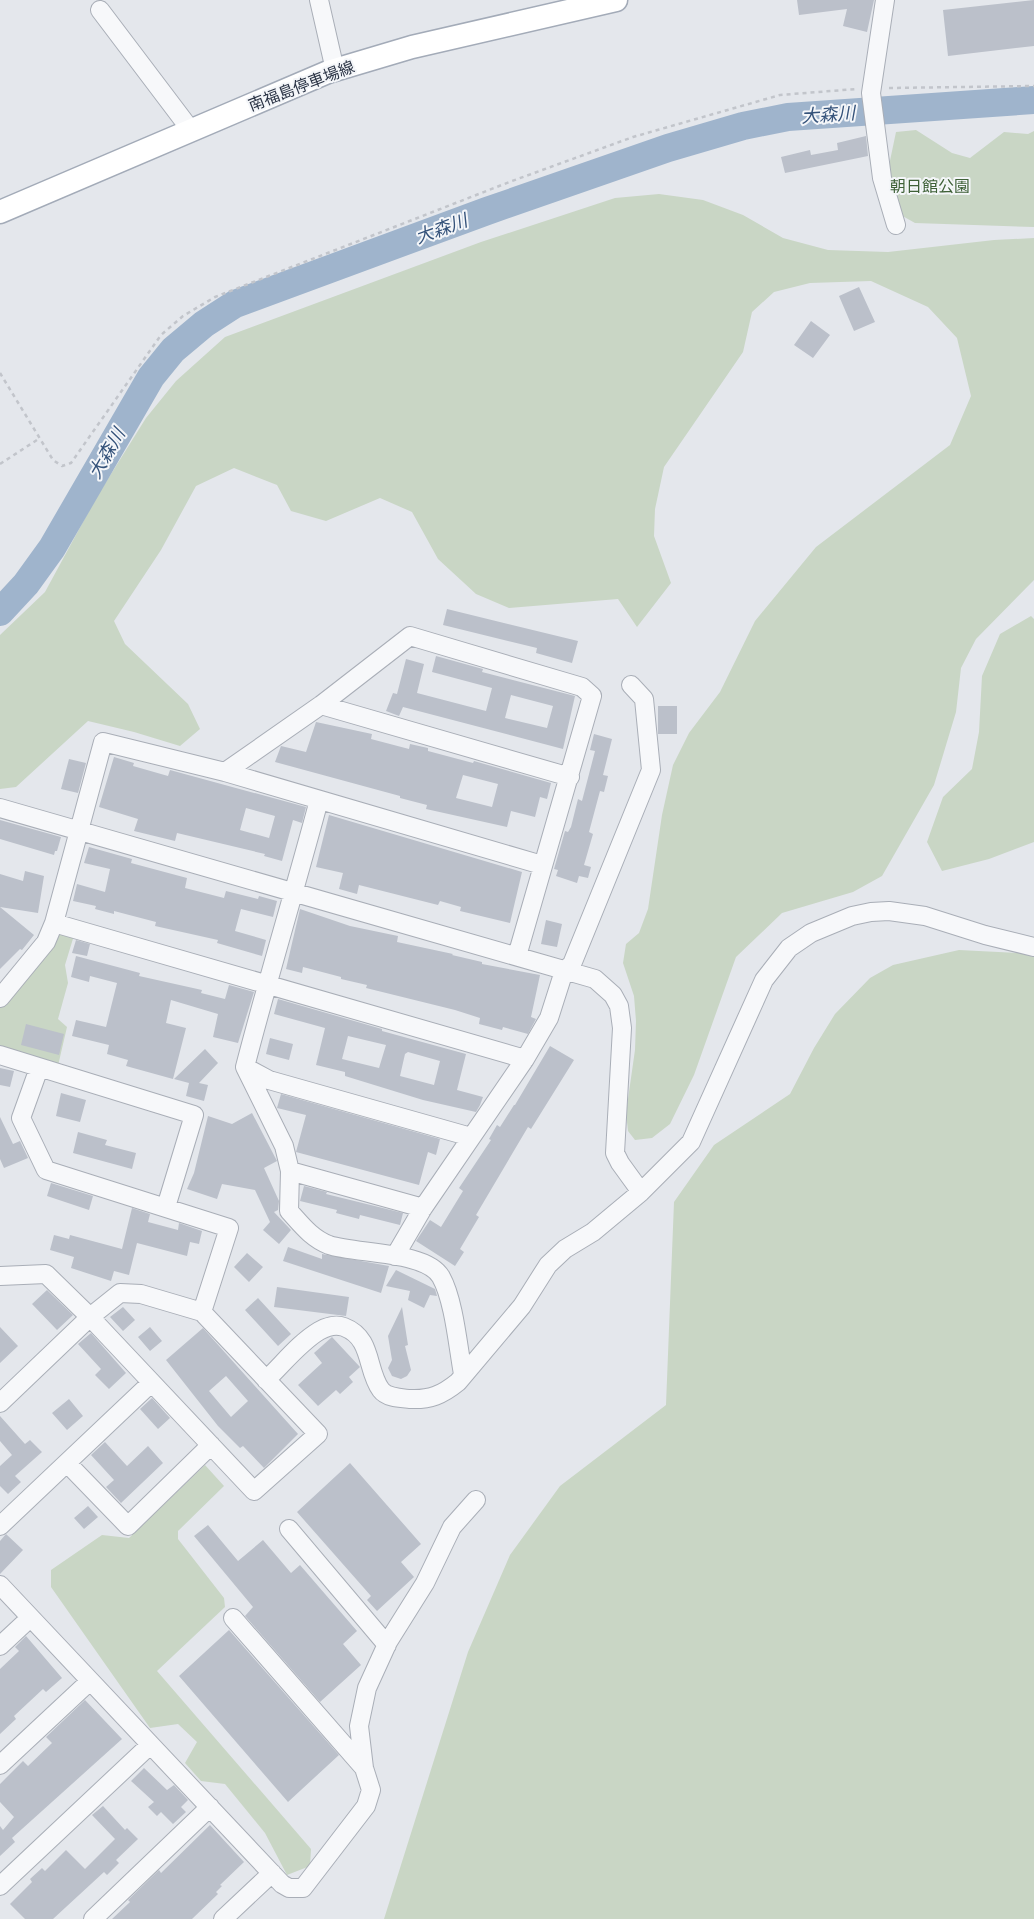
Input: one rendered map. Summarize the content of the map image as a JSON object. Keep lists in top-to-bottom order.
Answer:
{
  "streets": {
    "main road": ["南福島停車場線"]
  },
  "water": ["大森川"],
  "parks": ["朝日館公園"]
}
